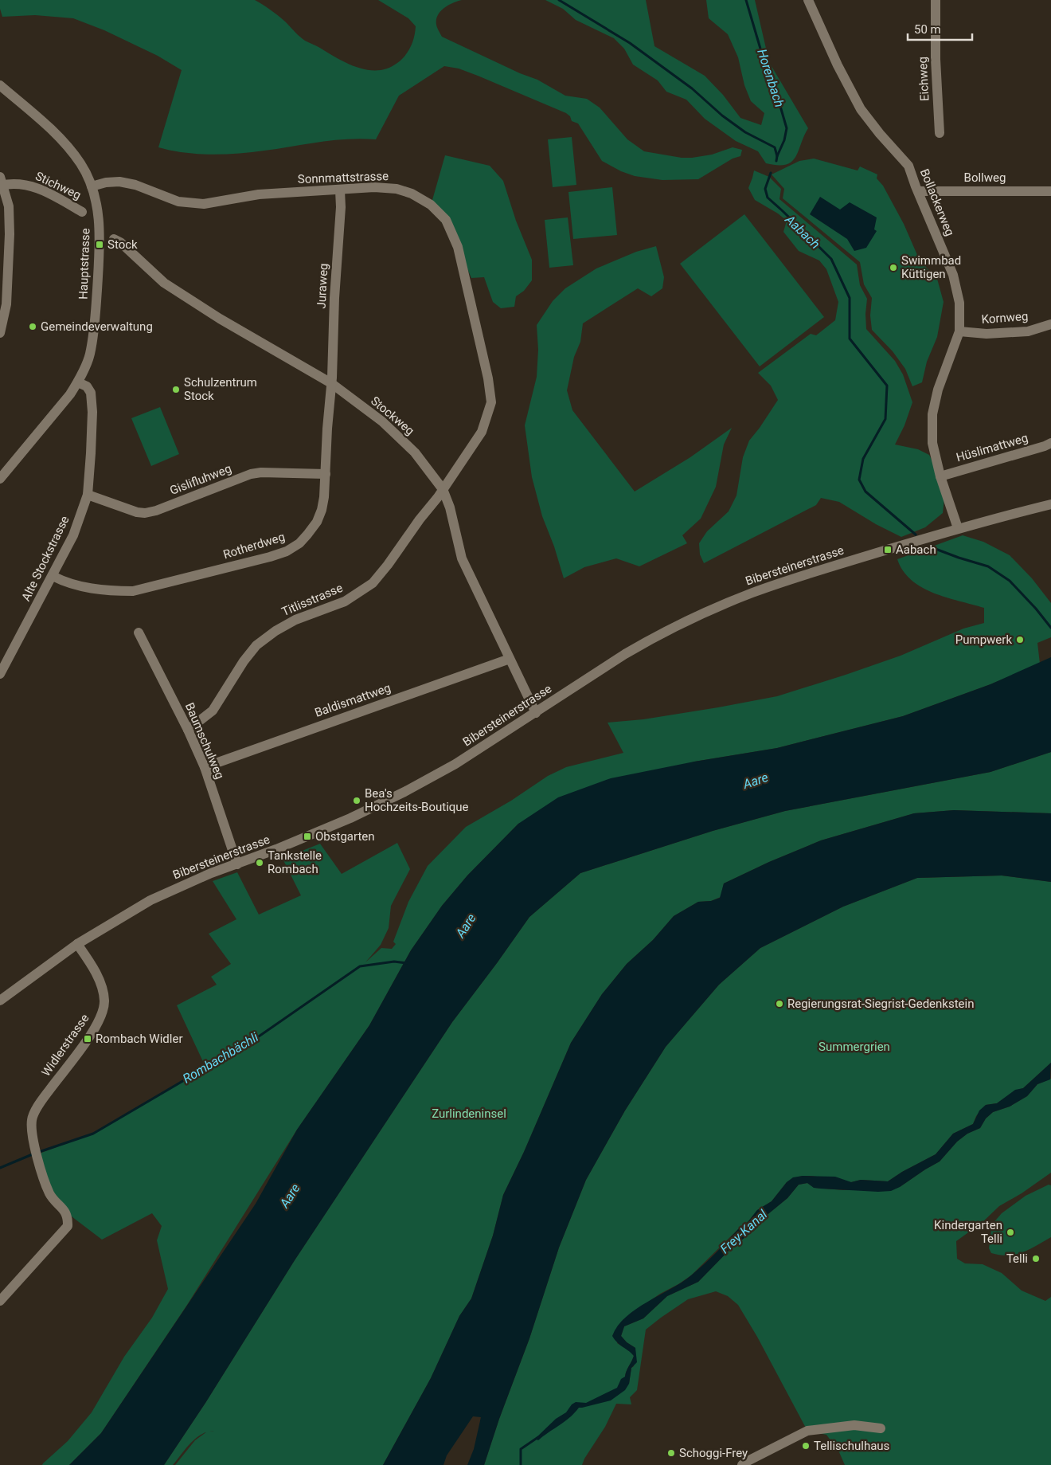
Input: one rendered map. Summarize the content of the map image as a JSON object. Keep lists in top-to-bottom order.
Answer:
{
  "streets": {
    "street": [
      "Eichweg",
      "Sonnmattstrasse",
      "Bollweg",
      "Stichweg",
      "Bollackerweg",
      "Hauptstrasse",
      "Juraweg",
      "Kornweg",
      "Stockweg",
      "Hüslimattweg",
      "Gislifluhweg",
      "Rotherdweg",
      "Alte Stockstrasse",
      "Bibersteinerstrasse",
      "Titlisstrasse",
      "Baldismattweg",
      "Baumschulweg",
      "Widlerstrasse"
    ]
  },
  "crossings": [
    ["Sonnmattstrasse", "Hauptstrasse"],
    ["Sonnmattstrasse", "Juraweg"],
    ["Sonnmattstrasse", "Stockweg"],
    ["Sonnmattstrasse", "Titlisstrasse"],
    ["Bollweg", "Bollackerweg"],
    ["Bollackerweg", "Kornweg"],
    ["Bollackerweg", "Hüslimattweg"],
    ["Bollackerweg", "Bibersteinerstrasse"],
    ["Hauptstrasse", "Alte Stockstrasse"],
    ["Juraweg", "Stockweg"],
    ["Juraweg", "Rotherdweg"],
    ["Stockweg", "Rotherdweg"],
    ["Stockweg", "Bibersteinerstrasse"],
    ["Stockweg", "Titlisstrasse"],
    ["Stockweg", "Baldismattweg"],
    ["Gislifluhweg", "Rotherdweg"],
    ["Gislifluhweg", "Alte Stockstrasse"],
    ["Rotherdweg", "Alte Stockstrasse"],
    ["Bibersteinerstrasse", "Baumschulweg"],
    ["Bibersteinerstrasse", "Widlerstrasse"],
    ["Titlisstrasse", "Baumschulweg"],
    ["Baldismattweg", "Baumschulweg"]
  ],
  "water": [
    "Horenbach",
    "Aabach",
    "Aare",
    "Rombachbächli",
    "Frey-Kanal"
  ],
  "parks": ["Summergrien", "Zurlindeninsel"],
  "places": {
    "transit": [
      "Stock",
      "Aabach",
      "Obstgarten",
      "Rombach Widler"
    ],
    "other": [
      "Swimmbad Küttigen",
      "Gemeindeverwaltung",
      "Schulzentrum Stock",
      "Pumpwerk",
      "Bea's Hochzeits-Boutique",
      "Tankstelle Rombach",
      "Regierungsrat-Siegrist-Gedenkstein",
      "Kindergarten Telli",
      "Telli",
      "Tellischulhaus",
      "Schoggi-Frey"
    ]
  },
  "scale_bar": "50 m"
}
